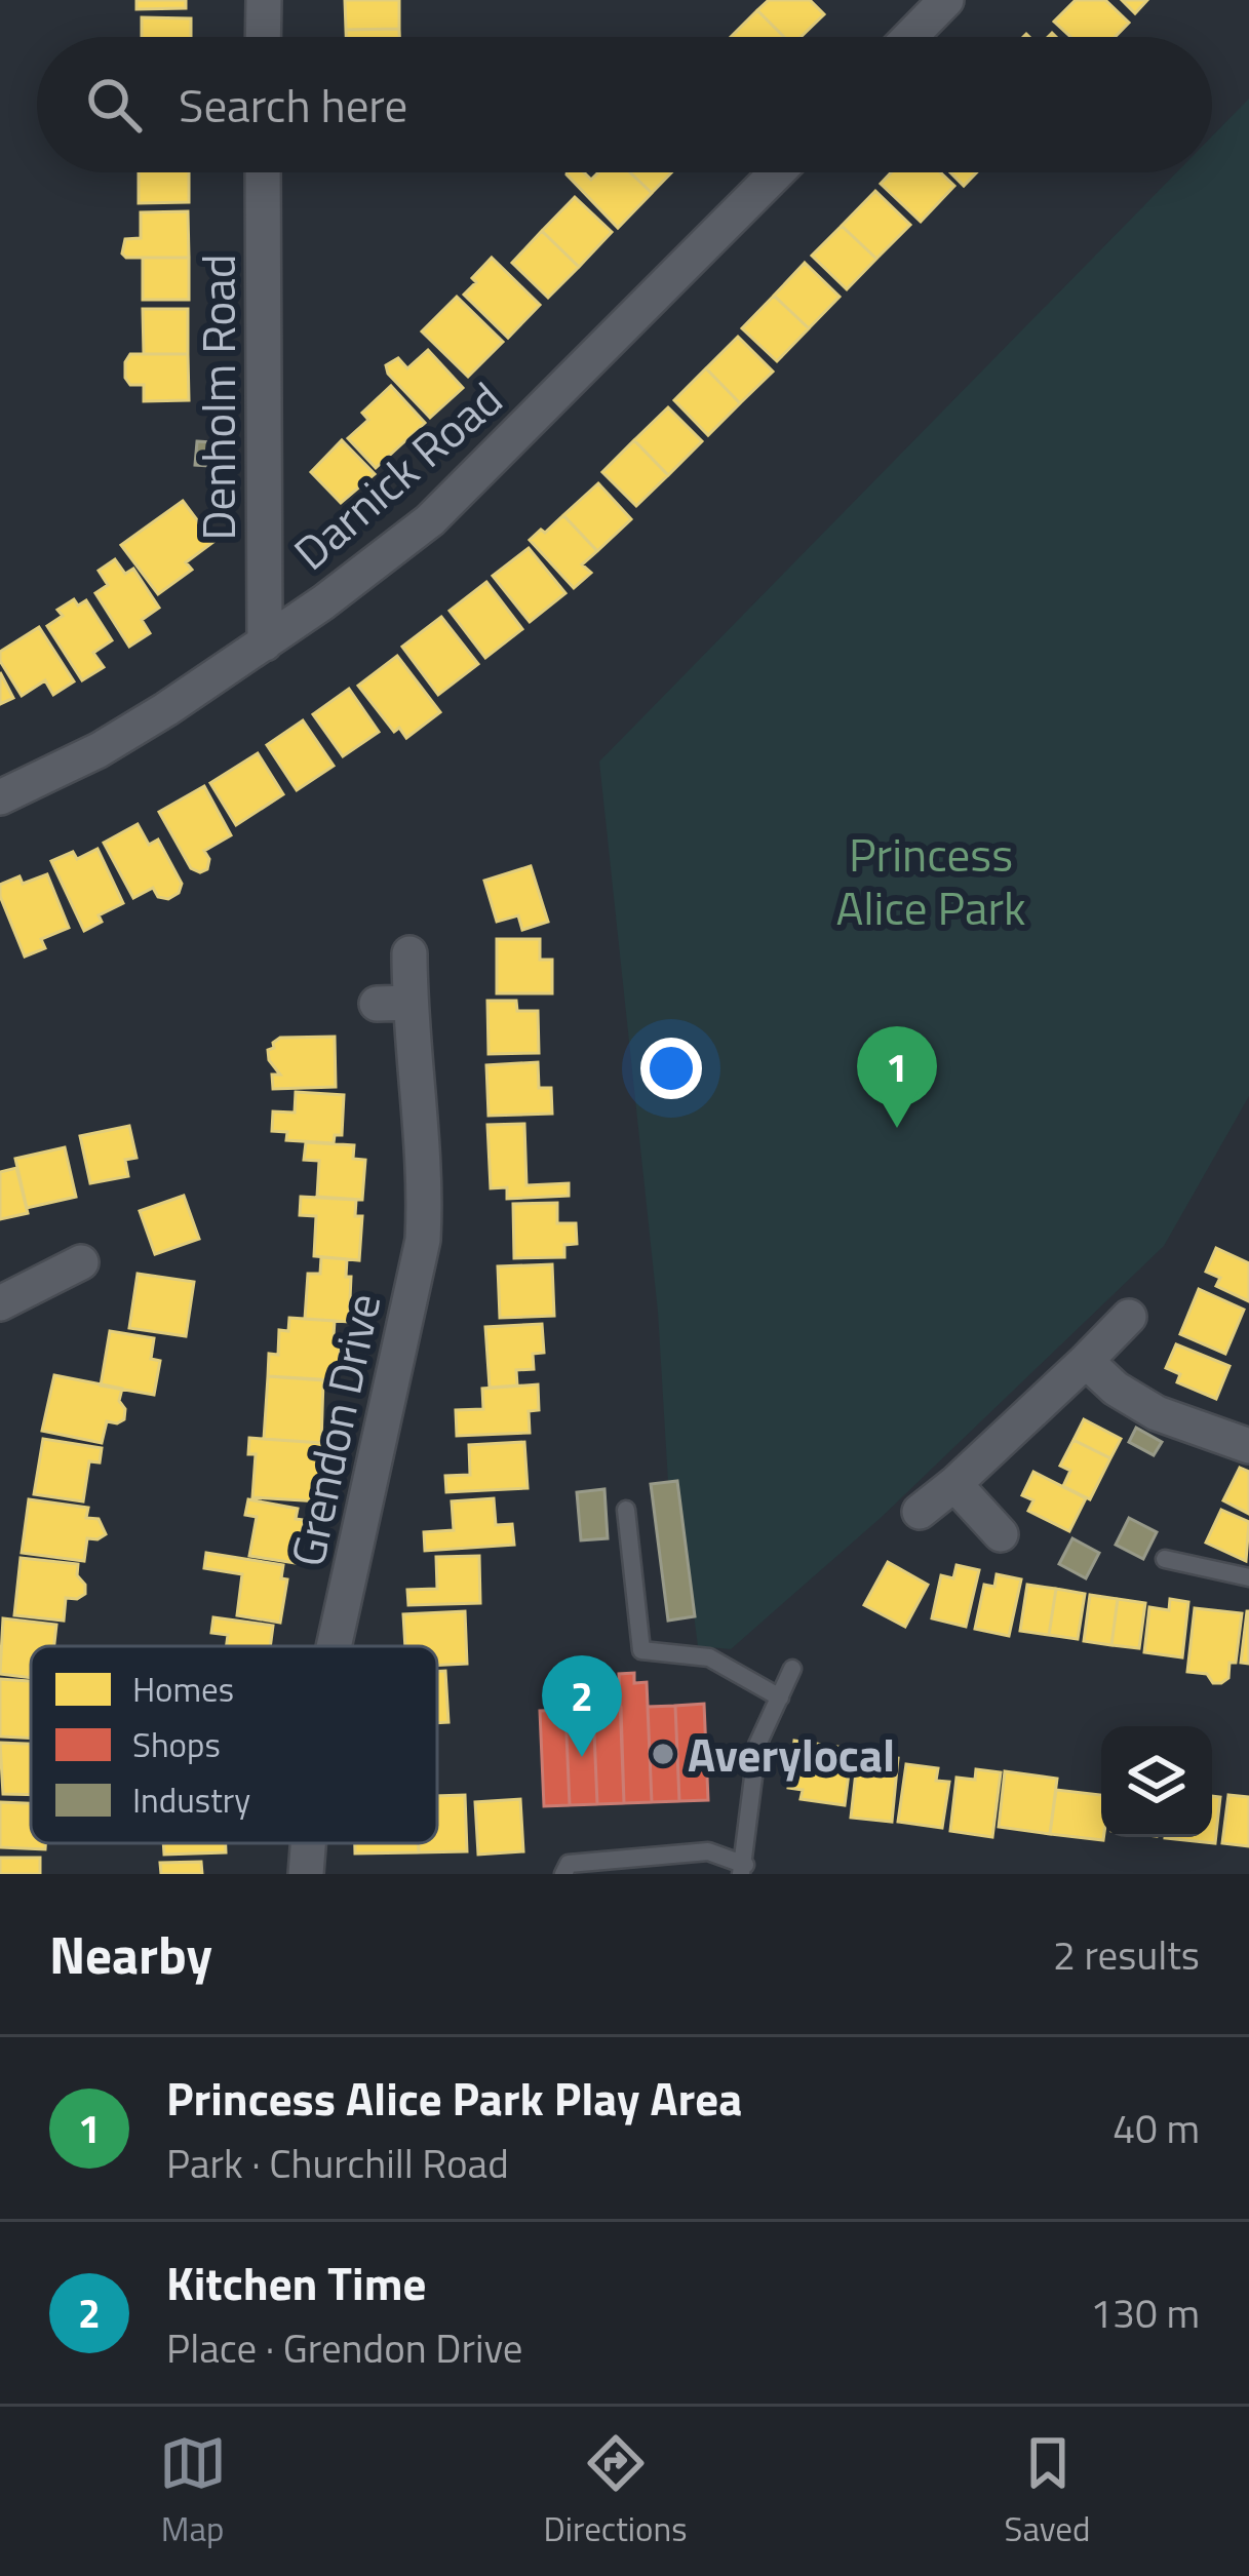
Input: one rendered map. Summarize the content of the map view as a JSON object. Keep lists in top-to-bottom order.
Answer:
{
  "streets": {
    "street": ["Denholm Road", "Darnick Road", "Grendon Drive"]
  },
  "crossings": [
    ["Denholm Road", "Darnick Road"]
  ],
  "parks": ["Princess Alice Park"],
  "places": ["Averylocal"],
  "legend": ["Homes", "Shops", "Industry"],
  "page": {
    "search": "Search here",
    "pins": ["1", "2"],
    "heading": ["Nearby", "2 results"],
    "list": [
      {
        "mark": "1",
        "name": "Princess Alice Park Play Area",
        "note": "Park · Churchill Road",
        "value": "40 m"
      },
      {
        "mark": "2",
        "name": "Kitchen Time",
        "note": "Place · Grendon Drive",
        "value": "130 m"
      }
    ],
    "nav": ["Map", "Directions", "Saved"]
  }
}
